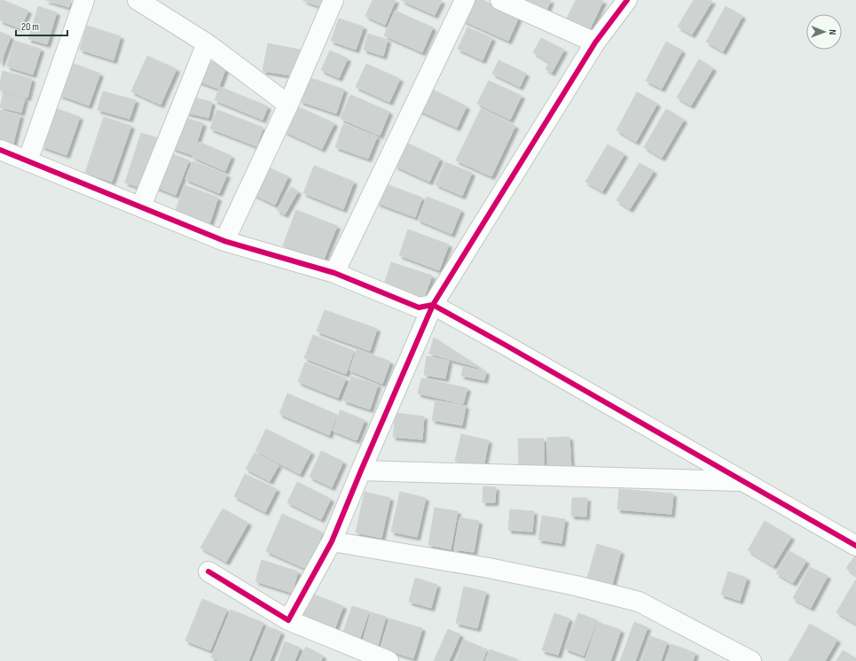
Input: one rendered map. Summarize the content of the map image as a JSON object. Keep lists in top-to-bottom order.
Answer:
{
  "scale_bar": "20 m",
  "north": "right"
}
